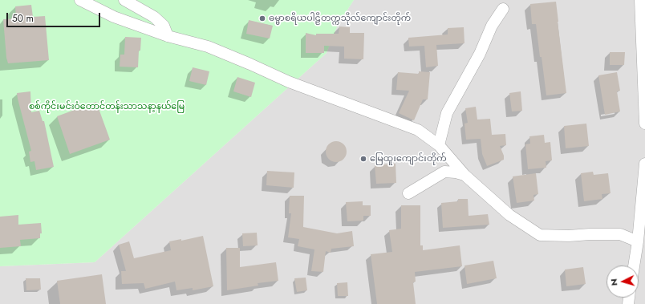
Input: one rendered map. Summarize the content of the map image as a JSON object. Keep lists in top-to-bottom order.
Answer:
{
  "parks": ["စစ်ကိုင်းမင်းဝံတောင်တန်းသာသနာ့နယ်မြေ"],
  "places": ["ဓမ္မာစရိယပါဠိတက္ကသိုလ်ကျောင်းတိုက်", "မြေထူးကျောင်းတိုက်"],
  "scale_bar": "50 m",
  "north": "left"
}
